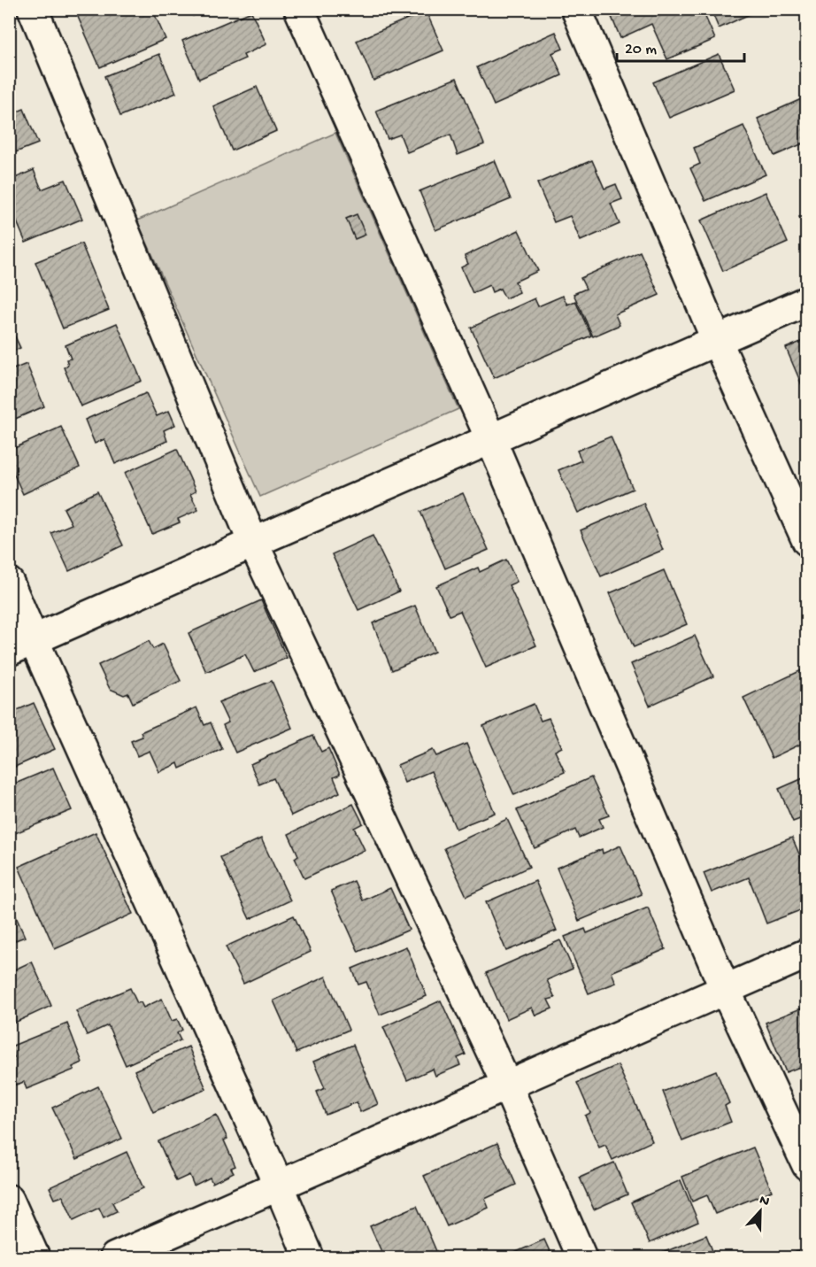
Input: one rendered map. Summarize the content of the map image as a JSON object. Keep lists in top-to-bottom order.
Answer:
{
  "scale_bar": "20 m",
  "north": "top"
}
